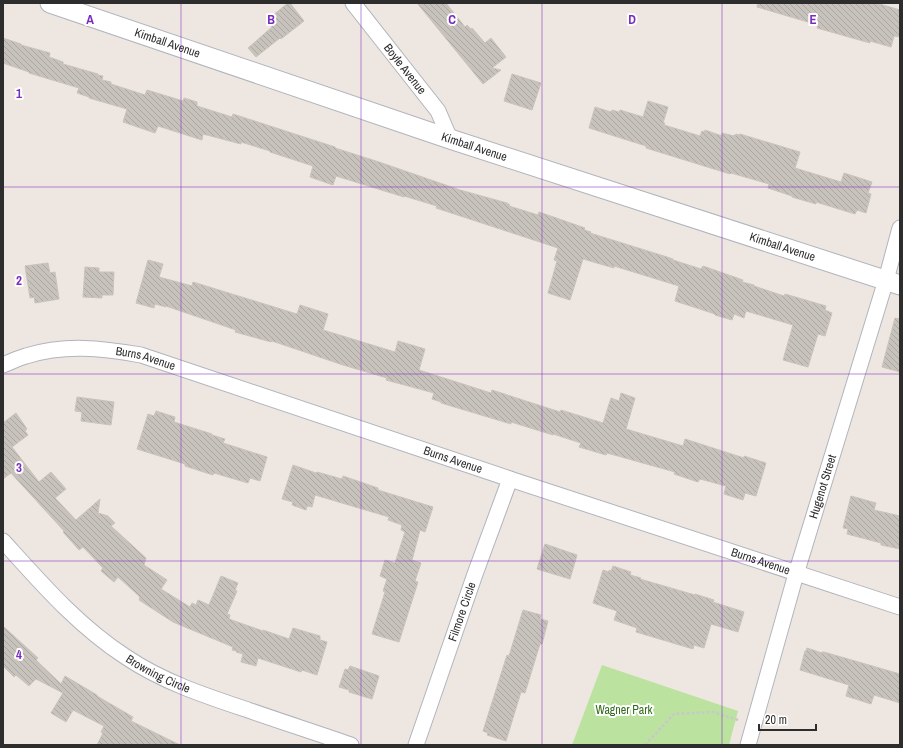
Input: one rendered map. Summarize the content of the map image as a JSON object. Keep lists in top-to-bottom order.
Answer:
{
  "streets": {
    "street": [
      "Kimball Avenue",
      "Boyle Avenue",
      "Burns Avenue",
      "Hugenot Street",
      "Filmore Circle",
      "Browning Circle"
    ]
  },
  "crossings": [
    ["Kimball Avenue", "Boyle Avenue"],
    ["Kimball Avenue", "Hugenot Street"],
    ["Burns Avenue", "Hugenot Street"],
    ["Burns Avenue", "Filmore Circle"]
  ],
  "parks": ["Wagner Park"],
  "scale_bar": "20 m",
  "grid": {
    "columns": [
      "A",
      "B",
      "C",
      "D",
      "E"
    ],
    "rows": [
      "1",
      "2",
      "3",
      "4"
    ]
  }
}
